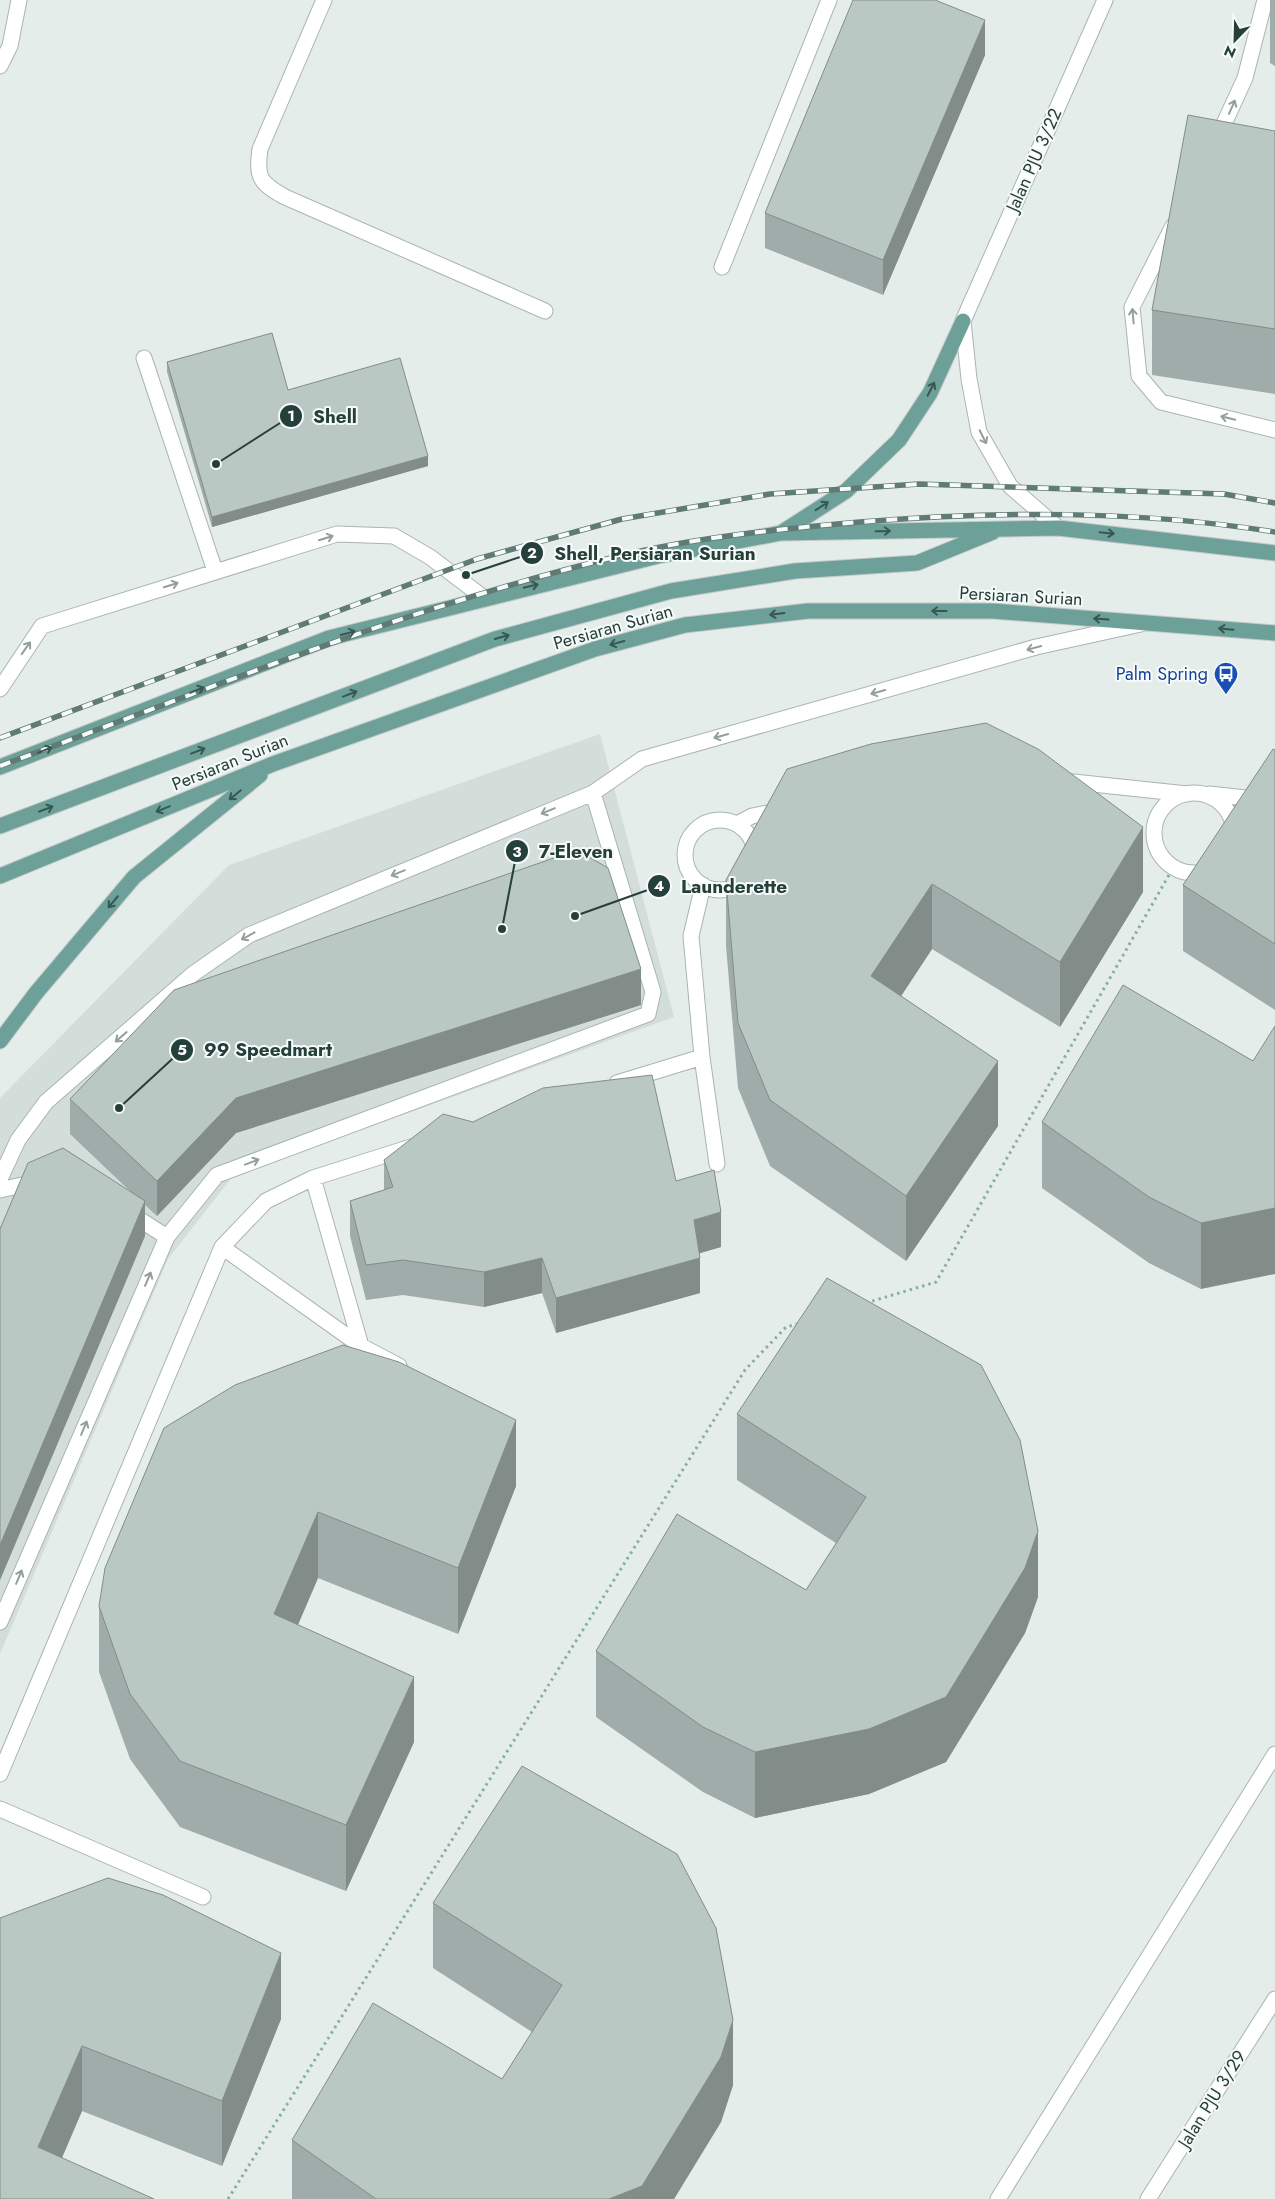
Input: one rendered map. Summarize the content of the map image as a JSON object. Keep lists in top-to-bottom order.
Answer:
{
  "streets": {
    "main road": ["Persiaran Surian"],
    "street": ["Jalan PJU 3/22", "Jalan PJU 3/29"]
  },
  "places": {
    "other": [
      "Shell",
      "Shell, Persiaran Surian",
      "Launderette",
      "7-Eleven",
      "99 Speedmart"
    ],
    "bus stop": ["Palm Spring"]
  },
  "north": "bottom left"
}
